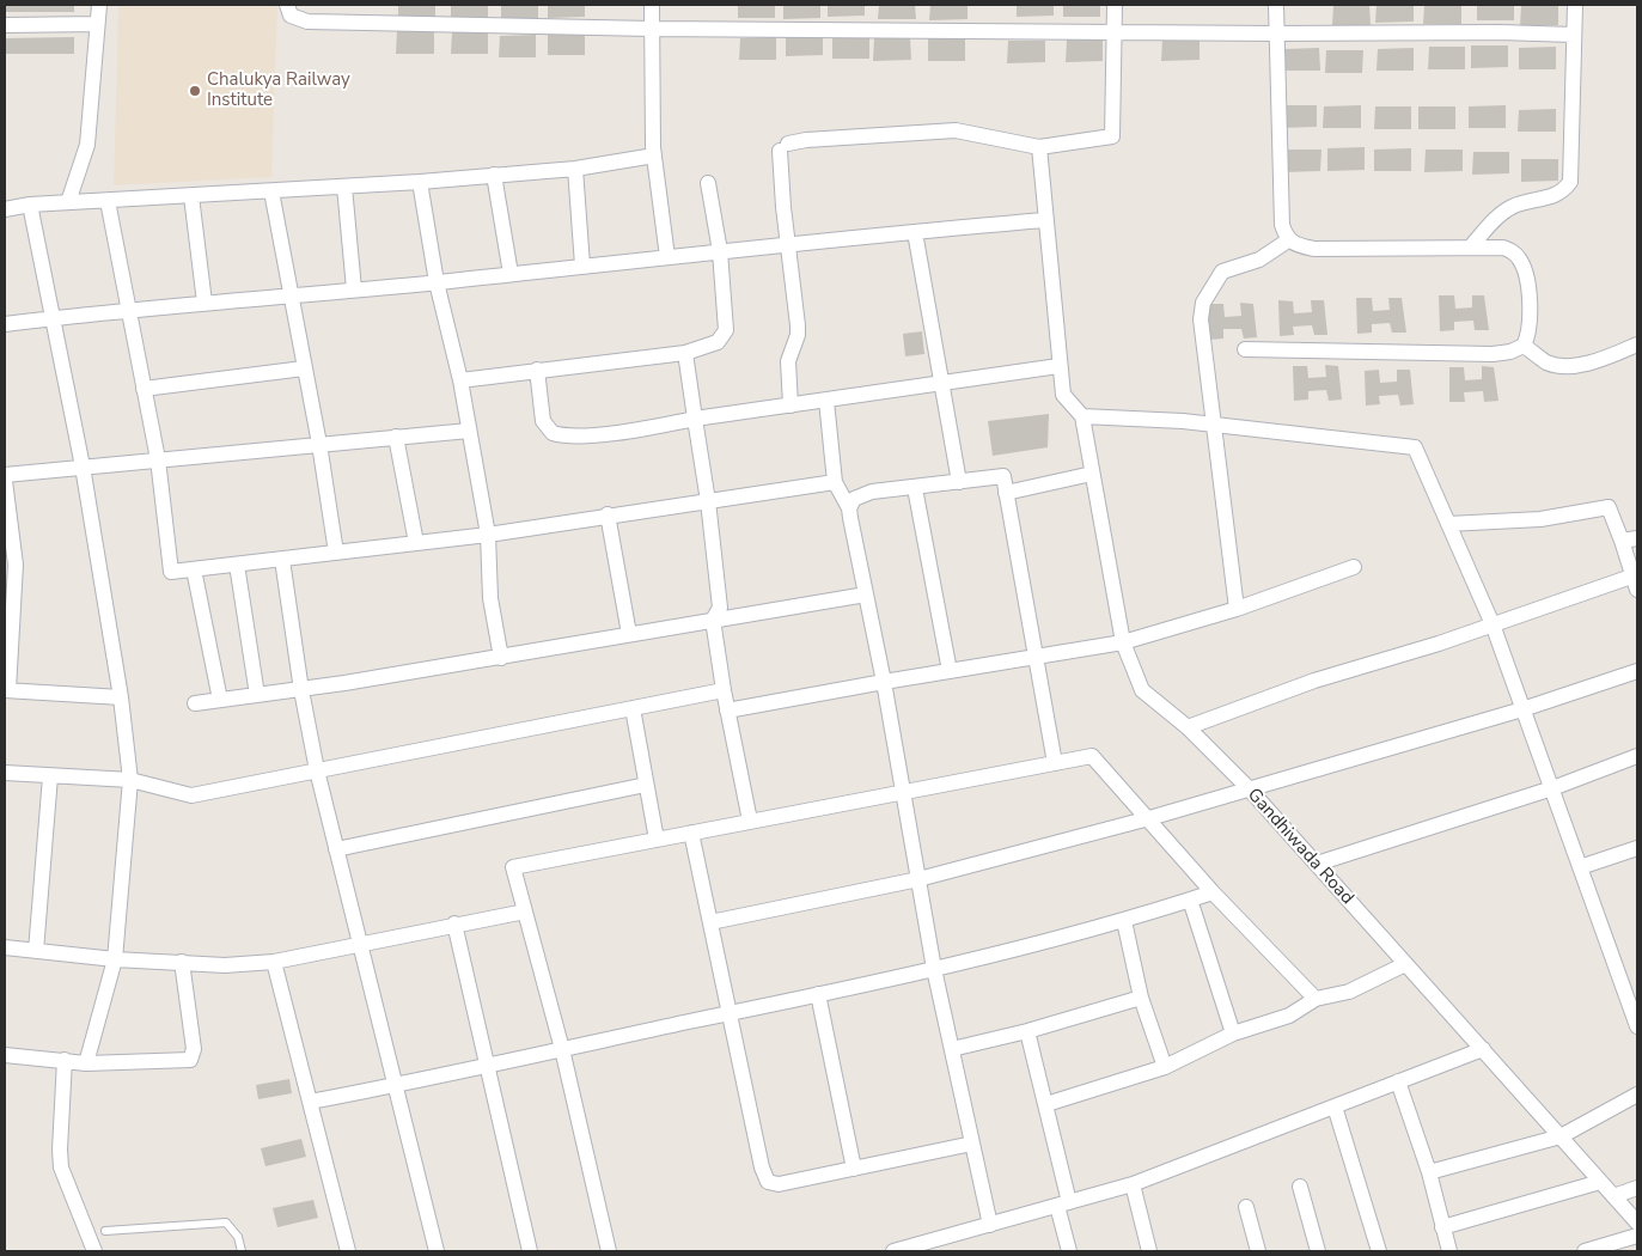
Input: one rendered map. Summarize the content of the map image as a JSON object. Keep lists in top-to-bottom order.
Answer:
{
  "streets": {
    "street": ["Gandhiwada Road"]
  },
  "places": ["Chalukya Railway Institute"]
}
